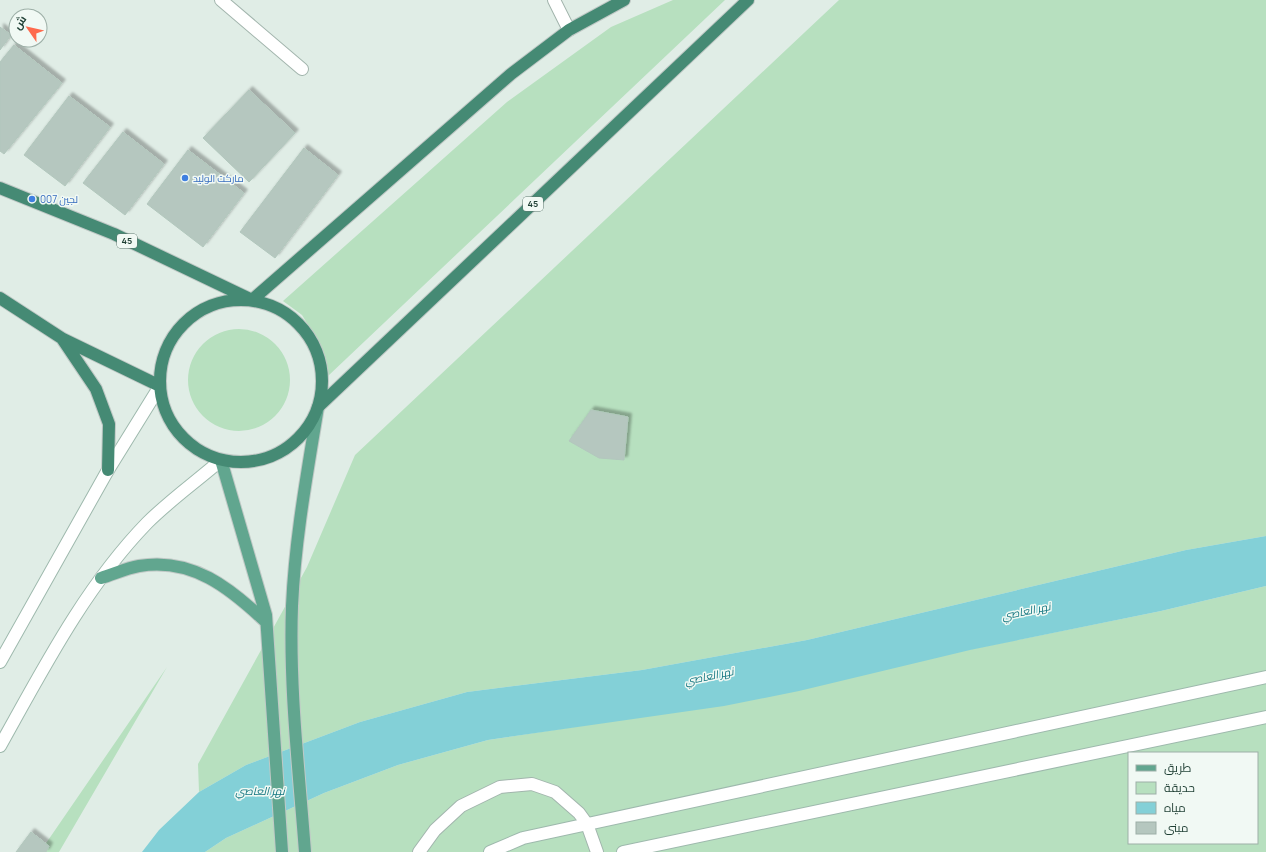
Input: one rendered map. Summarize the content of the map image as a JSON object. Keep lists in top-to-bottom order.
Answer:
{
  "streets": {
    "highway": ["45"]
  },
  "water": ["نهر العاصي"],
  "places": ["ماركت الوليد", "لجين 007"],
  "legend": [
    "طريق",
    "حديقة",
    "مياه",
    "مبنى"
  ],
  "north": "top left"
}
